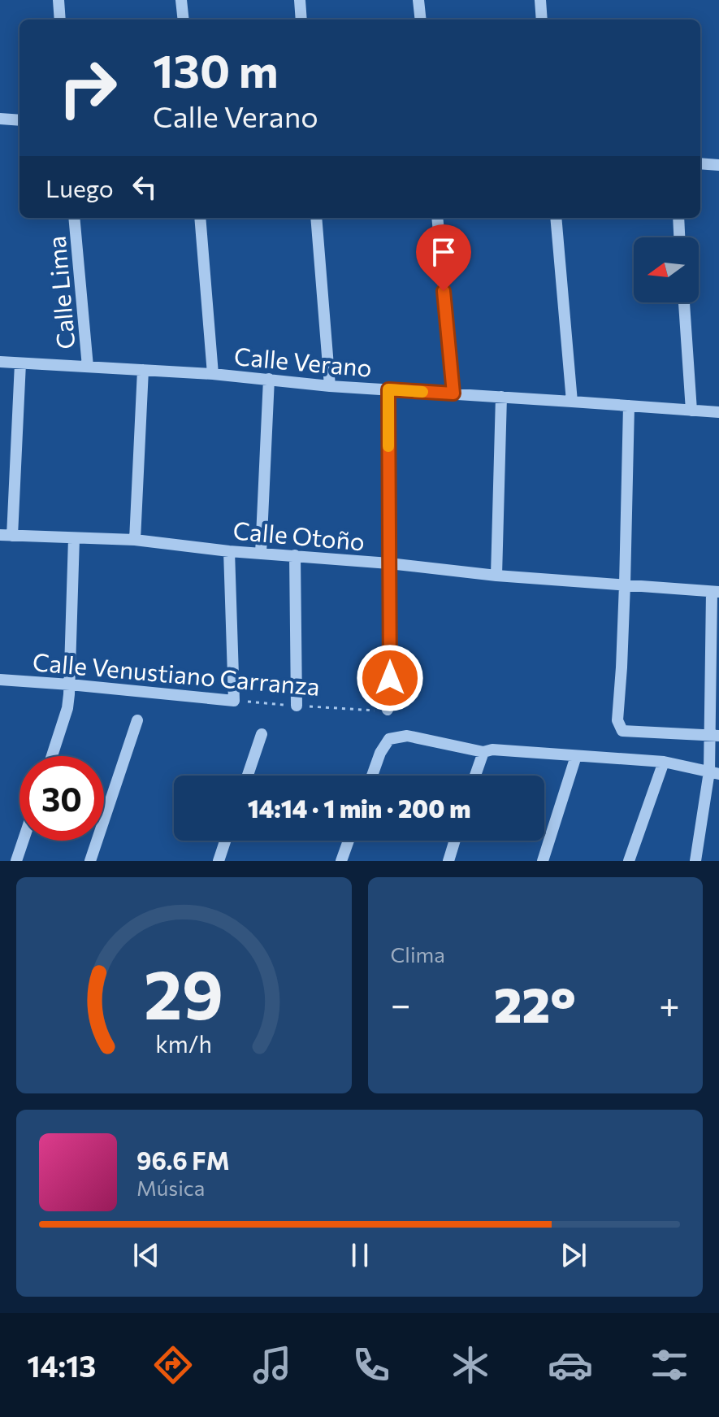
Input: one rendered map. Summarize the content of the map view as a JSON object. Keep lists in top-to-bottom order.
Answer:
{
  "streets": {
    "street": [
      "Calle Lima",
      "Calle Verano",
      "Calle Otoño",
      "Calle Venustiano Carranza"
    ]
  },
  "crossings": [
    ["Calle Lima", "Calle Verano"]
  ],
  "north": "left",
  "page": {
    "turn": ["130 m", "Calle Verano"],
    "then": "Luego",
    "limit": "30",
    "trip": "14:14 · 1 min · 200 m",
    "tile": "Clima",
    "heat": ["−", "22°", "+"],
    "song": ["96.6 FM", "Música"],
    "tabs": "14:13",
    "gauge": ["29", "km/h"]
  }
}
